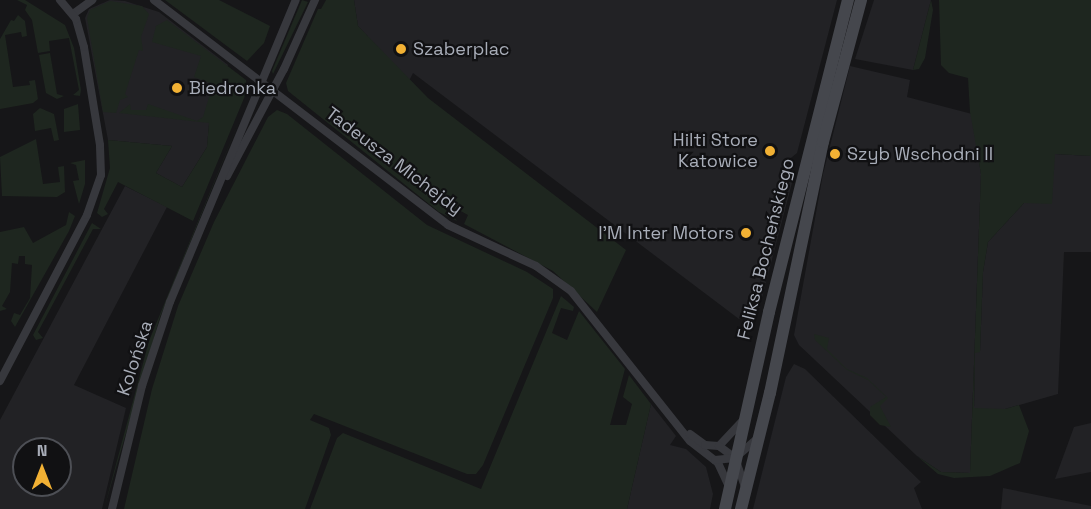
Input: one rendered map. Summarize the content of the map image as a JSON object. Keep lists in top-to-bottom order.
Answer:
{
  "streets": {
    "main road": ["Feliksa Bocheńskiego"],
    "street": ["Tadeusza Michejdy", "Kolońska"]
  },
  "crossings": [
    ["Tadeusza Michejdy", "Feliksa Bocheńskiego"],
    ["Tadeusza Michejdy", "Kolońska"]
  ],
  "places": [
    "Szaberplac",
    "Biedronka",
    "Hilti Store Katowice",
    "Szyb Wschodni II",
    "I'M Inter Motors"
  ],
  "north": "top"
}
